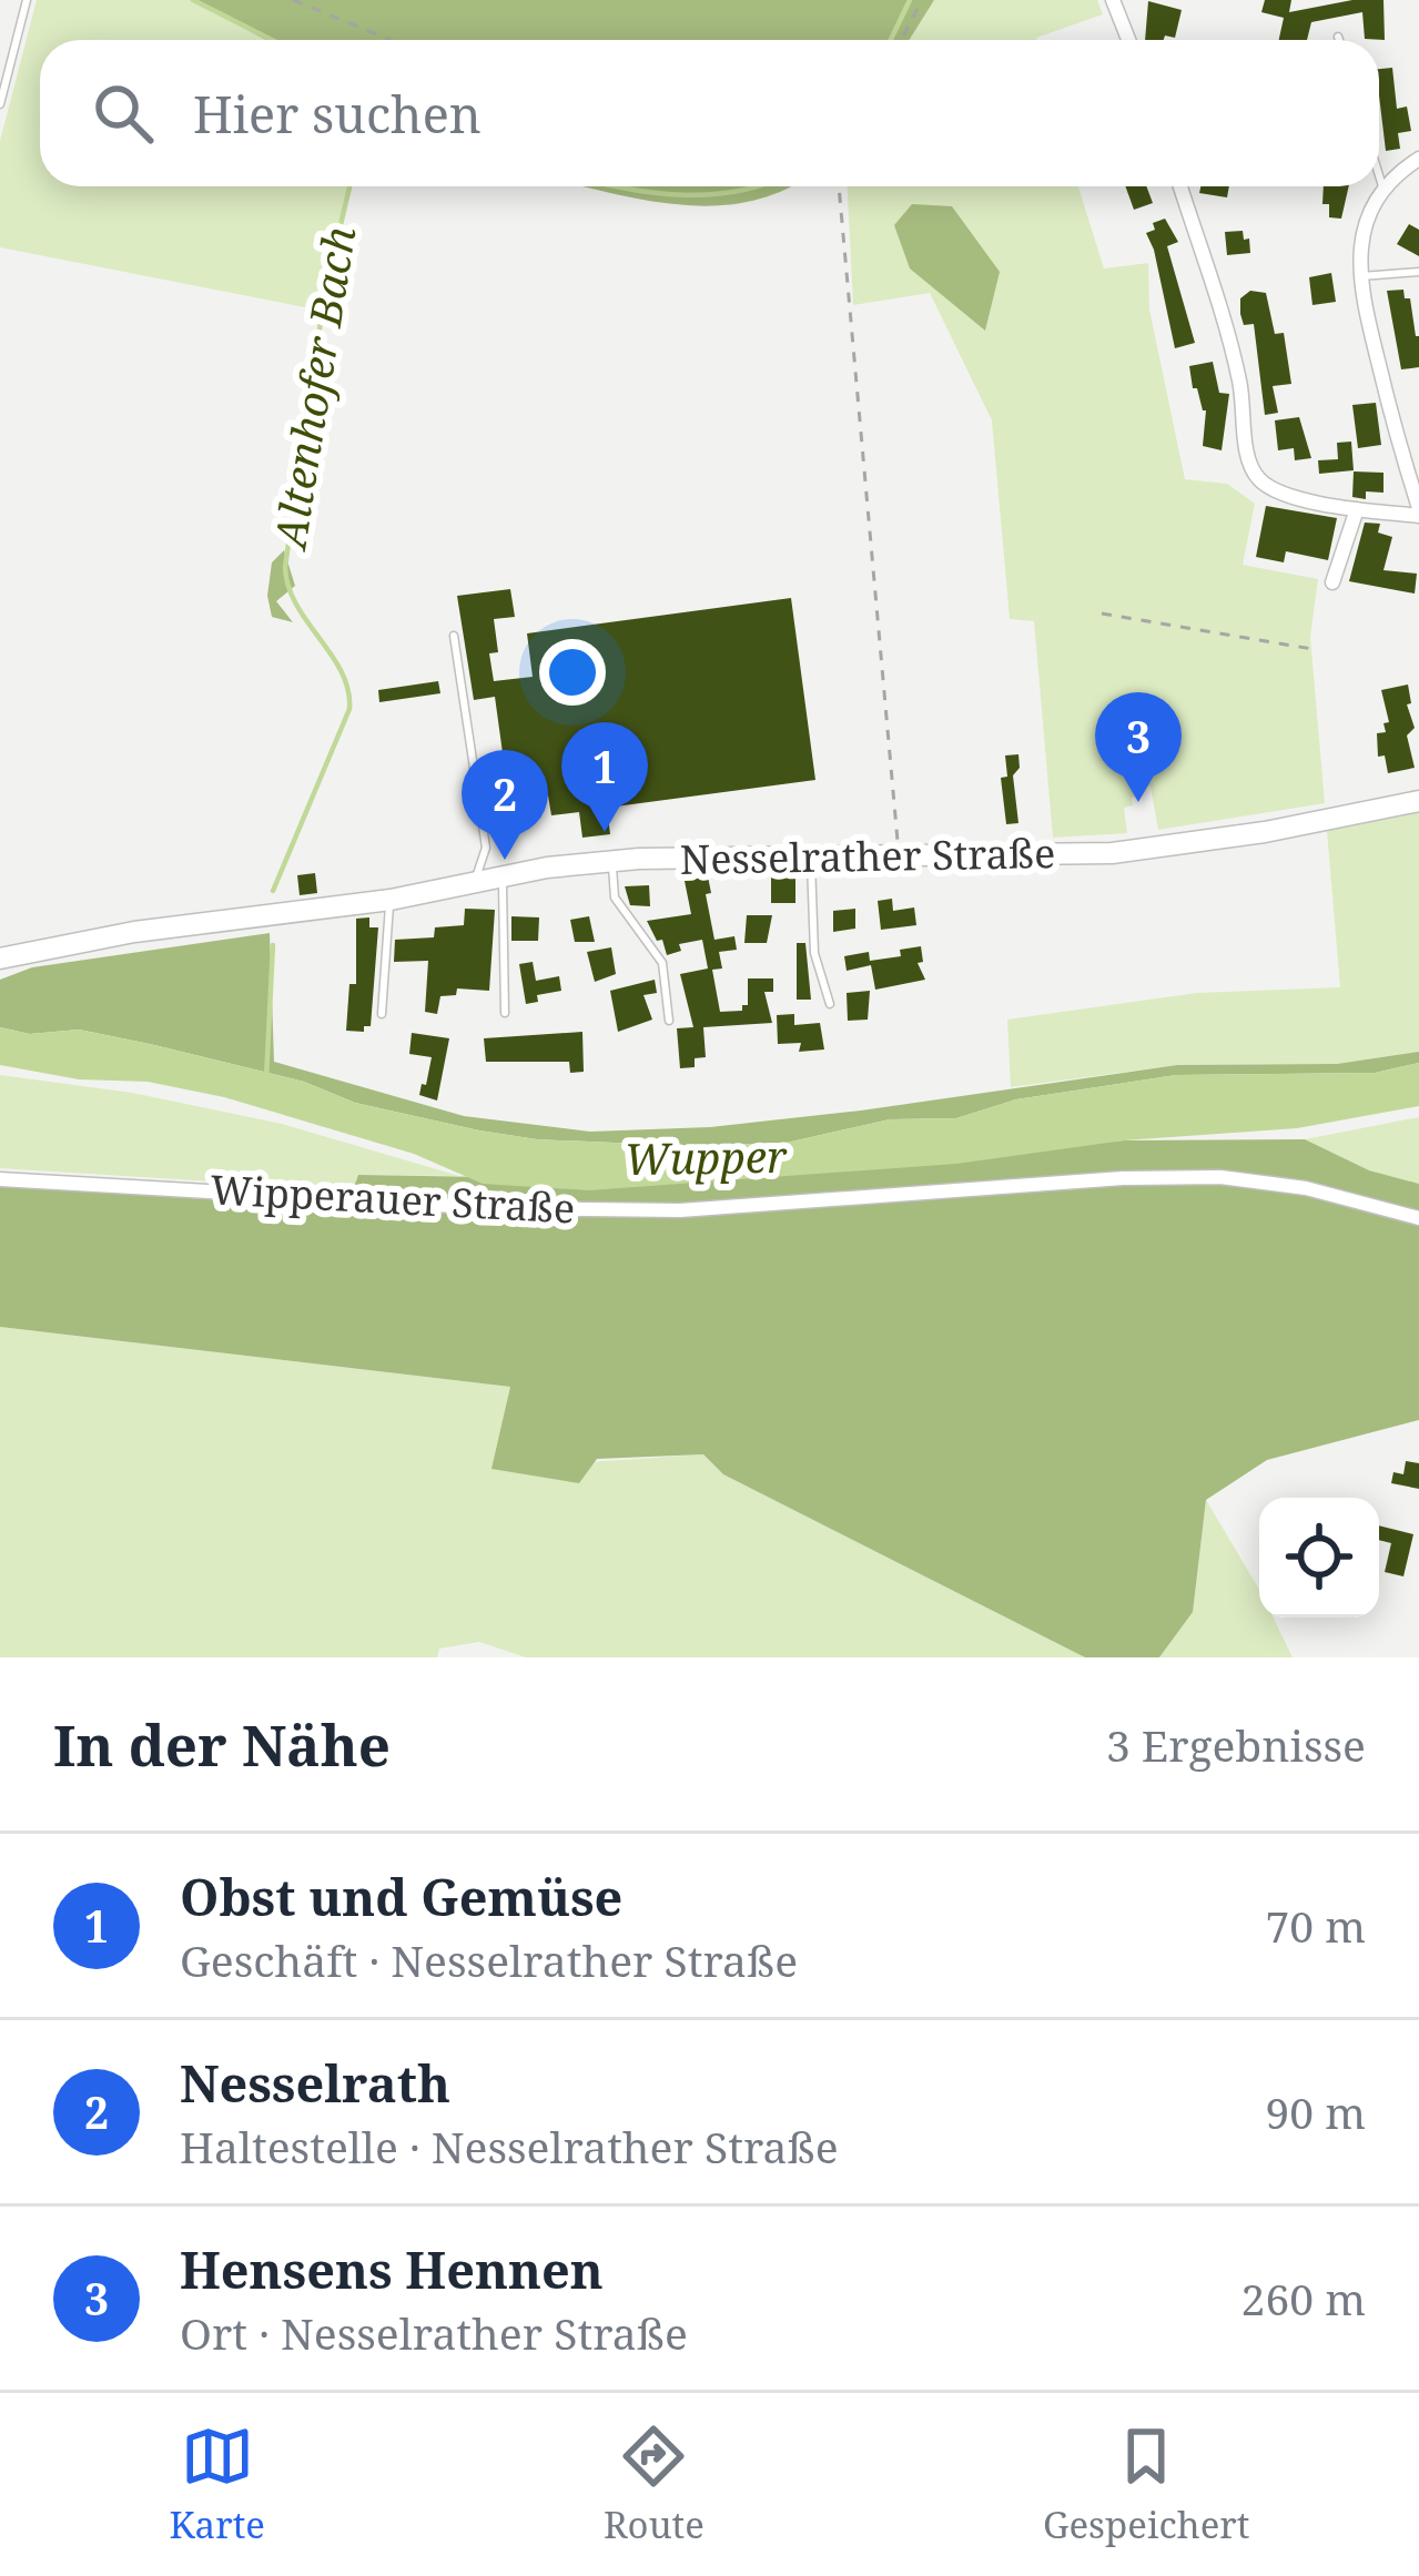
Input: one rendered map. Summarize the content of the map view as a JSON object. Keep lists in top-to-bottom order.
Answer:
{
  "streets": {
    "main road": ["Nesselrather Straße"],
    "street": ["Wipperauer Straße"]
  },
  "water": ["Altenhofer Bach", "Wupper"],
  "page": {
    "search": "Hier suchen",
    "pins": ["3", "1", "2"],
    "heading": ["In der Nähe", "3 Ergebnisse"],
    "list": [
      {
        "mark": "1",
        "name": "Obst und Gemüse",
        "note": "Geschäft · Nesselrather Straße",
        "value": "70 m"
      },
      {
        "mark": "2",
        "name": "Nesselrath",
        "note": "Haltestelle · Nesselrather Straße",
        "value": "90 m"
      },
      {
        "mark": "3",
        "name": "Hensens Hennen",
        "note": "Ort · Nesselrather Straße",
        "value": "260 m"
      }
    ],
    "nav": ["Karte", "Route", "Gespeichert"]
  }
}
